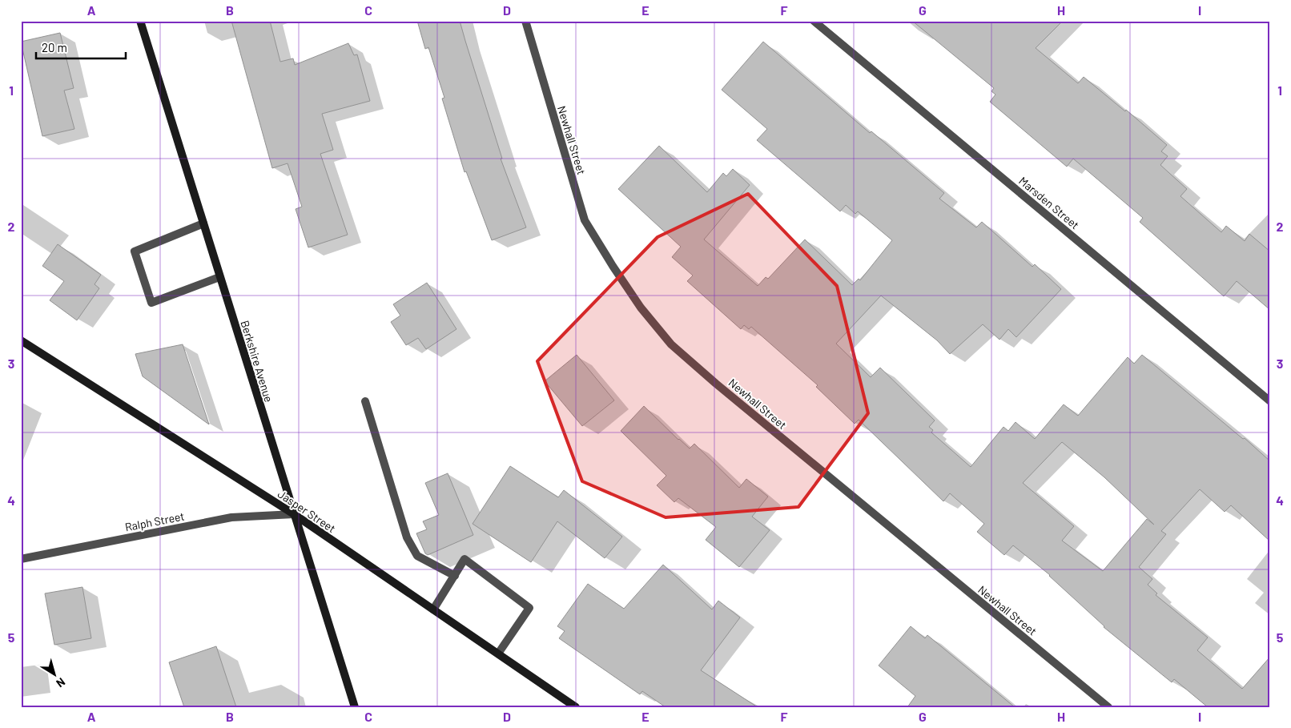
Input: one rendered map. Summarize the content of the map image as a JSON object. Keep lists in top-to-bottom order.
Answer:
{
  "streets": {
    "main road": ["Berkshire Avenue", "Jasper Street"],
    "street": ["Newhall Street", "Marsden Street", "Ralph Street"]
  },
  "crossings": [
    ["Berkshire Avenue", "Jasper Street"],
    ["Berkshire Avenue", "Ralph Street"],
    ["Jasper Street", "Ralph Street"]
  ],
  "scale_bar": "20 m",
  "north": "bottom right",
  "grid": {
    "columns": [
      "A",
      "B",
      "C",
      "D",
      "E",
      "F",
      "G",
      "H",
      "I"
    ],
    "rows": [
      "1",
      "2",
      "3",
      "4",
      "5"
    ]
  }
}
